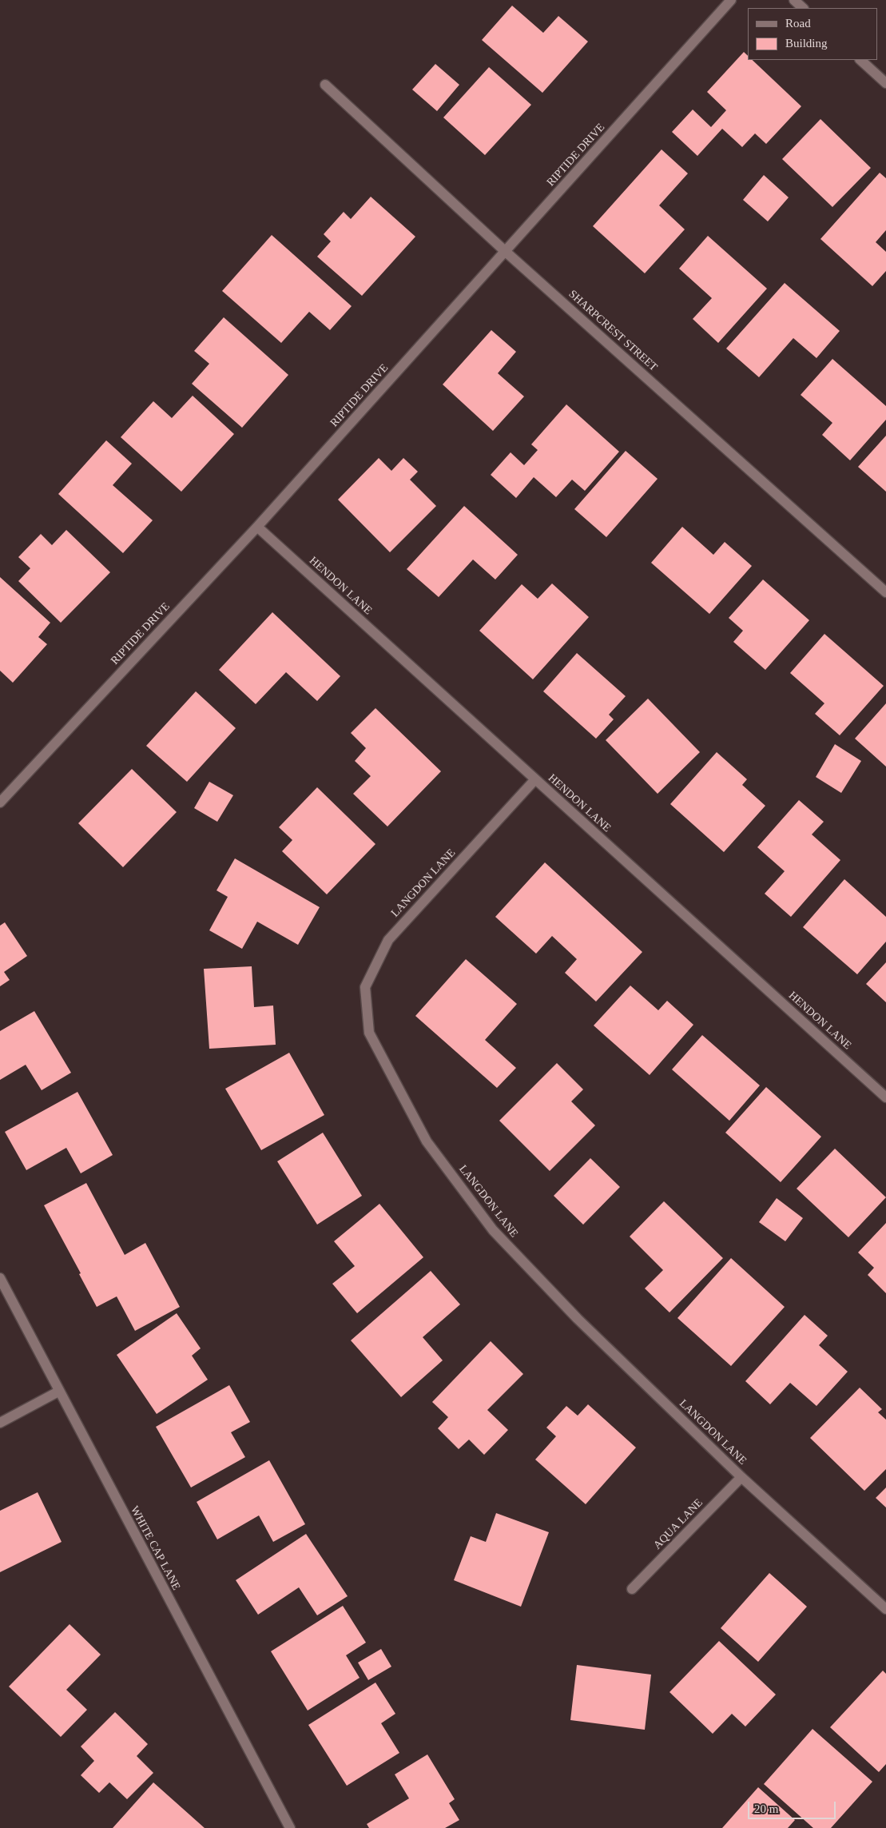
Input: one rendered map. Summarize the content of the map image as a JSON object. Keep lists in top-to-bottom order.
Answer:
{
  "streets": {
    "street": [
      "RIPTIDE DRIVE",
      "SHARPCREST STREET",
      "HENDON LANE",
      "LANGDON LANE",
      "AQUA LANE",
      "WHITE CAP LANE"
    ]
  },
  "crossings": [
    ["RIPTIDE DRIVE", "SHARPCREST STREET"],
    ["RIPTIDE DRIVE", "HENDON LANE"],
    ["HENDON LANE", "LANGDON LANE"],
    ["LANGDON LANE", "AQUA LANE"]
  ],
  "legend": ["Road", "Building"],
  "scale_bar": "20 m"
}
